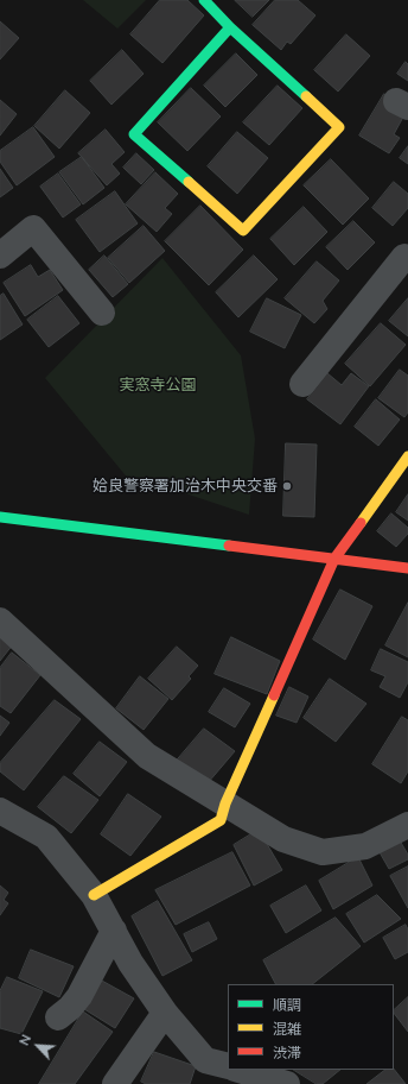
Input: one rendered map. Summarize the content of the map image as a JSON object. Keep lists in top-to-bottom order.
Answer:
{
  "parks": ["実窓寺公園"],
  "places": ["姶良警察署加治木中央交番"],
  "legend": ["順調", "混雑", "渋滞"],
  "north": "top left"
}
